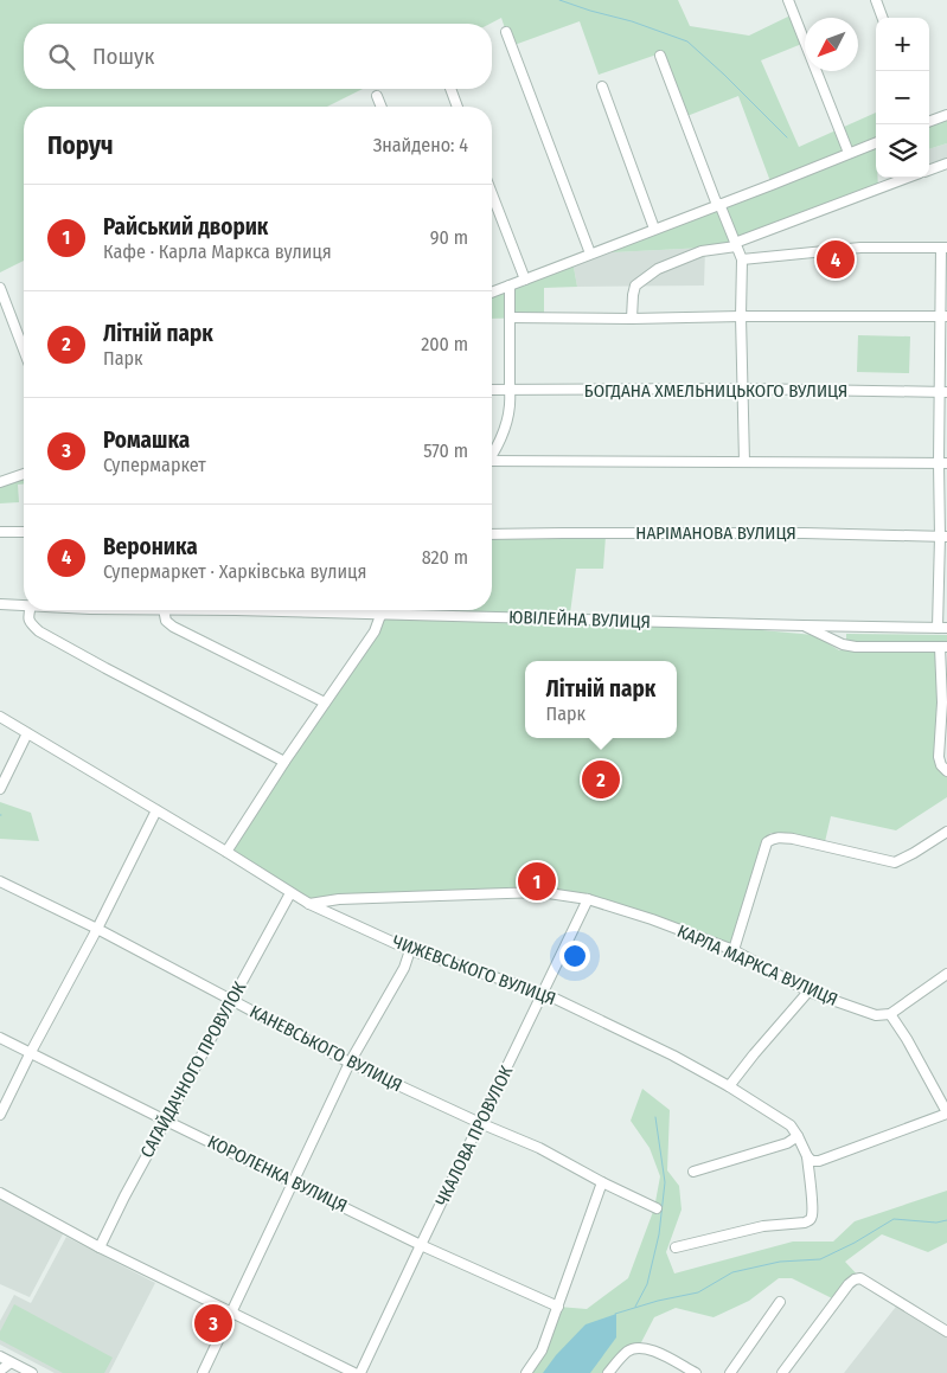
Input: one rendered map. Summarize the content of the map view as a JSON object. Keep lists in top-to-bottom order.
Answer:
{
  "streets": {
    "street": [
      "БОГДАНА ХМЕЛЬНИЦЬКОГО ВУЛИЦЯ",
      "НАРІМАНОВА ВУЛИЦЯ",
      "ЮВІЛЕЙНА ВУЛИЦЯ",
      "КАРЛА МАРКСА ВУЛИЦЯ",
      "ЧИЖЕВСЬКОГО ВУЛИЦЯ",
      "КАНЕВСЬКОГО ВУЛИЦЯ",
      "САГАЙДАЧНОГО ПРОВУЛОК",
      "ЧКАЛОВА ПРОВУЛОК",
      "КОРОЛЕНКА ВУЛИЦЯ"
    ]
  },
  "crossings": [
    ["КАРЛА МАРКСА ВУЛИЦЯ", "ЧИЖЕВСЬКОГО ВУЛИЦЯ"],
    ["КАРЛА МАРКСА ВУЛИЦЯ", "ЧКАЛОВА ПРОВУЛОК"],
    ["ЧИЖЕВСЬКОГО ВУЛИЦЯ", "САГАЙДАЧНОГО ПРОВУЛОК"],
    ["ЧИЖЕВСЬКОГО ВУЛИЦЯ", "ЧКАЛОВА ПРОВУЛОК"],
    ["КАНЕВСЬКОГО ВУЛИЦЯ", "САГАЙДАЧНОГО ПРОВУЛОК"],
    ["КАНЕВСЬКОГО ВУЛИЦЯ", "ЧКАЛОВА ПРОВУЛОК"],
    ["САГАЙДАЧНОГО ПРОВУЛОК", "КОРОЛЕНКА ВУЛИЦЯ"],
    ["ЧКАЛОВА ПРОВУЛОК", "КОРОЛЕНКА ВУЛИЦЯ"]
  ],
  "north": "bottom left",
  "page": {
    "map_buttons": ["+", "−"],
    "search": "Пошук",
    "heading": ["Поруч", "Знайдено: 4"],
    "list": [
      {
        "mark": "1",
        "name": "Райський дворик",
        "note": "Кафе · Карла Маркса вулиця",
        "value": "90 m"
      },
      {
        "mark": "2",
        "name": "Літній парк",
        "note": "Парк",
        "value": "200 m"
      },
      {
        "mark": "3",
        "name": "Ромашка",
        "note": "Супермаркет",
        "value": "570 m"
      },
      {
        "mark": "4",
        "name": "Вероника",
        "note": "Супермаркет · Харківська вулиця",
        "value": "820 m"
      }
    ],
    "pins": [
      "4",
      "2",
      "1",
      "3"
    ],
    "popup": ["Літній парк", "Парк"]
  }
}
